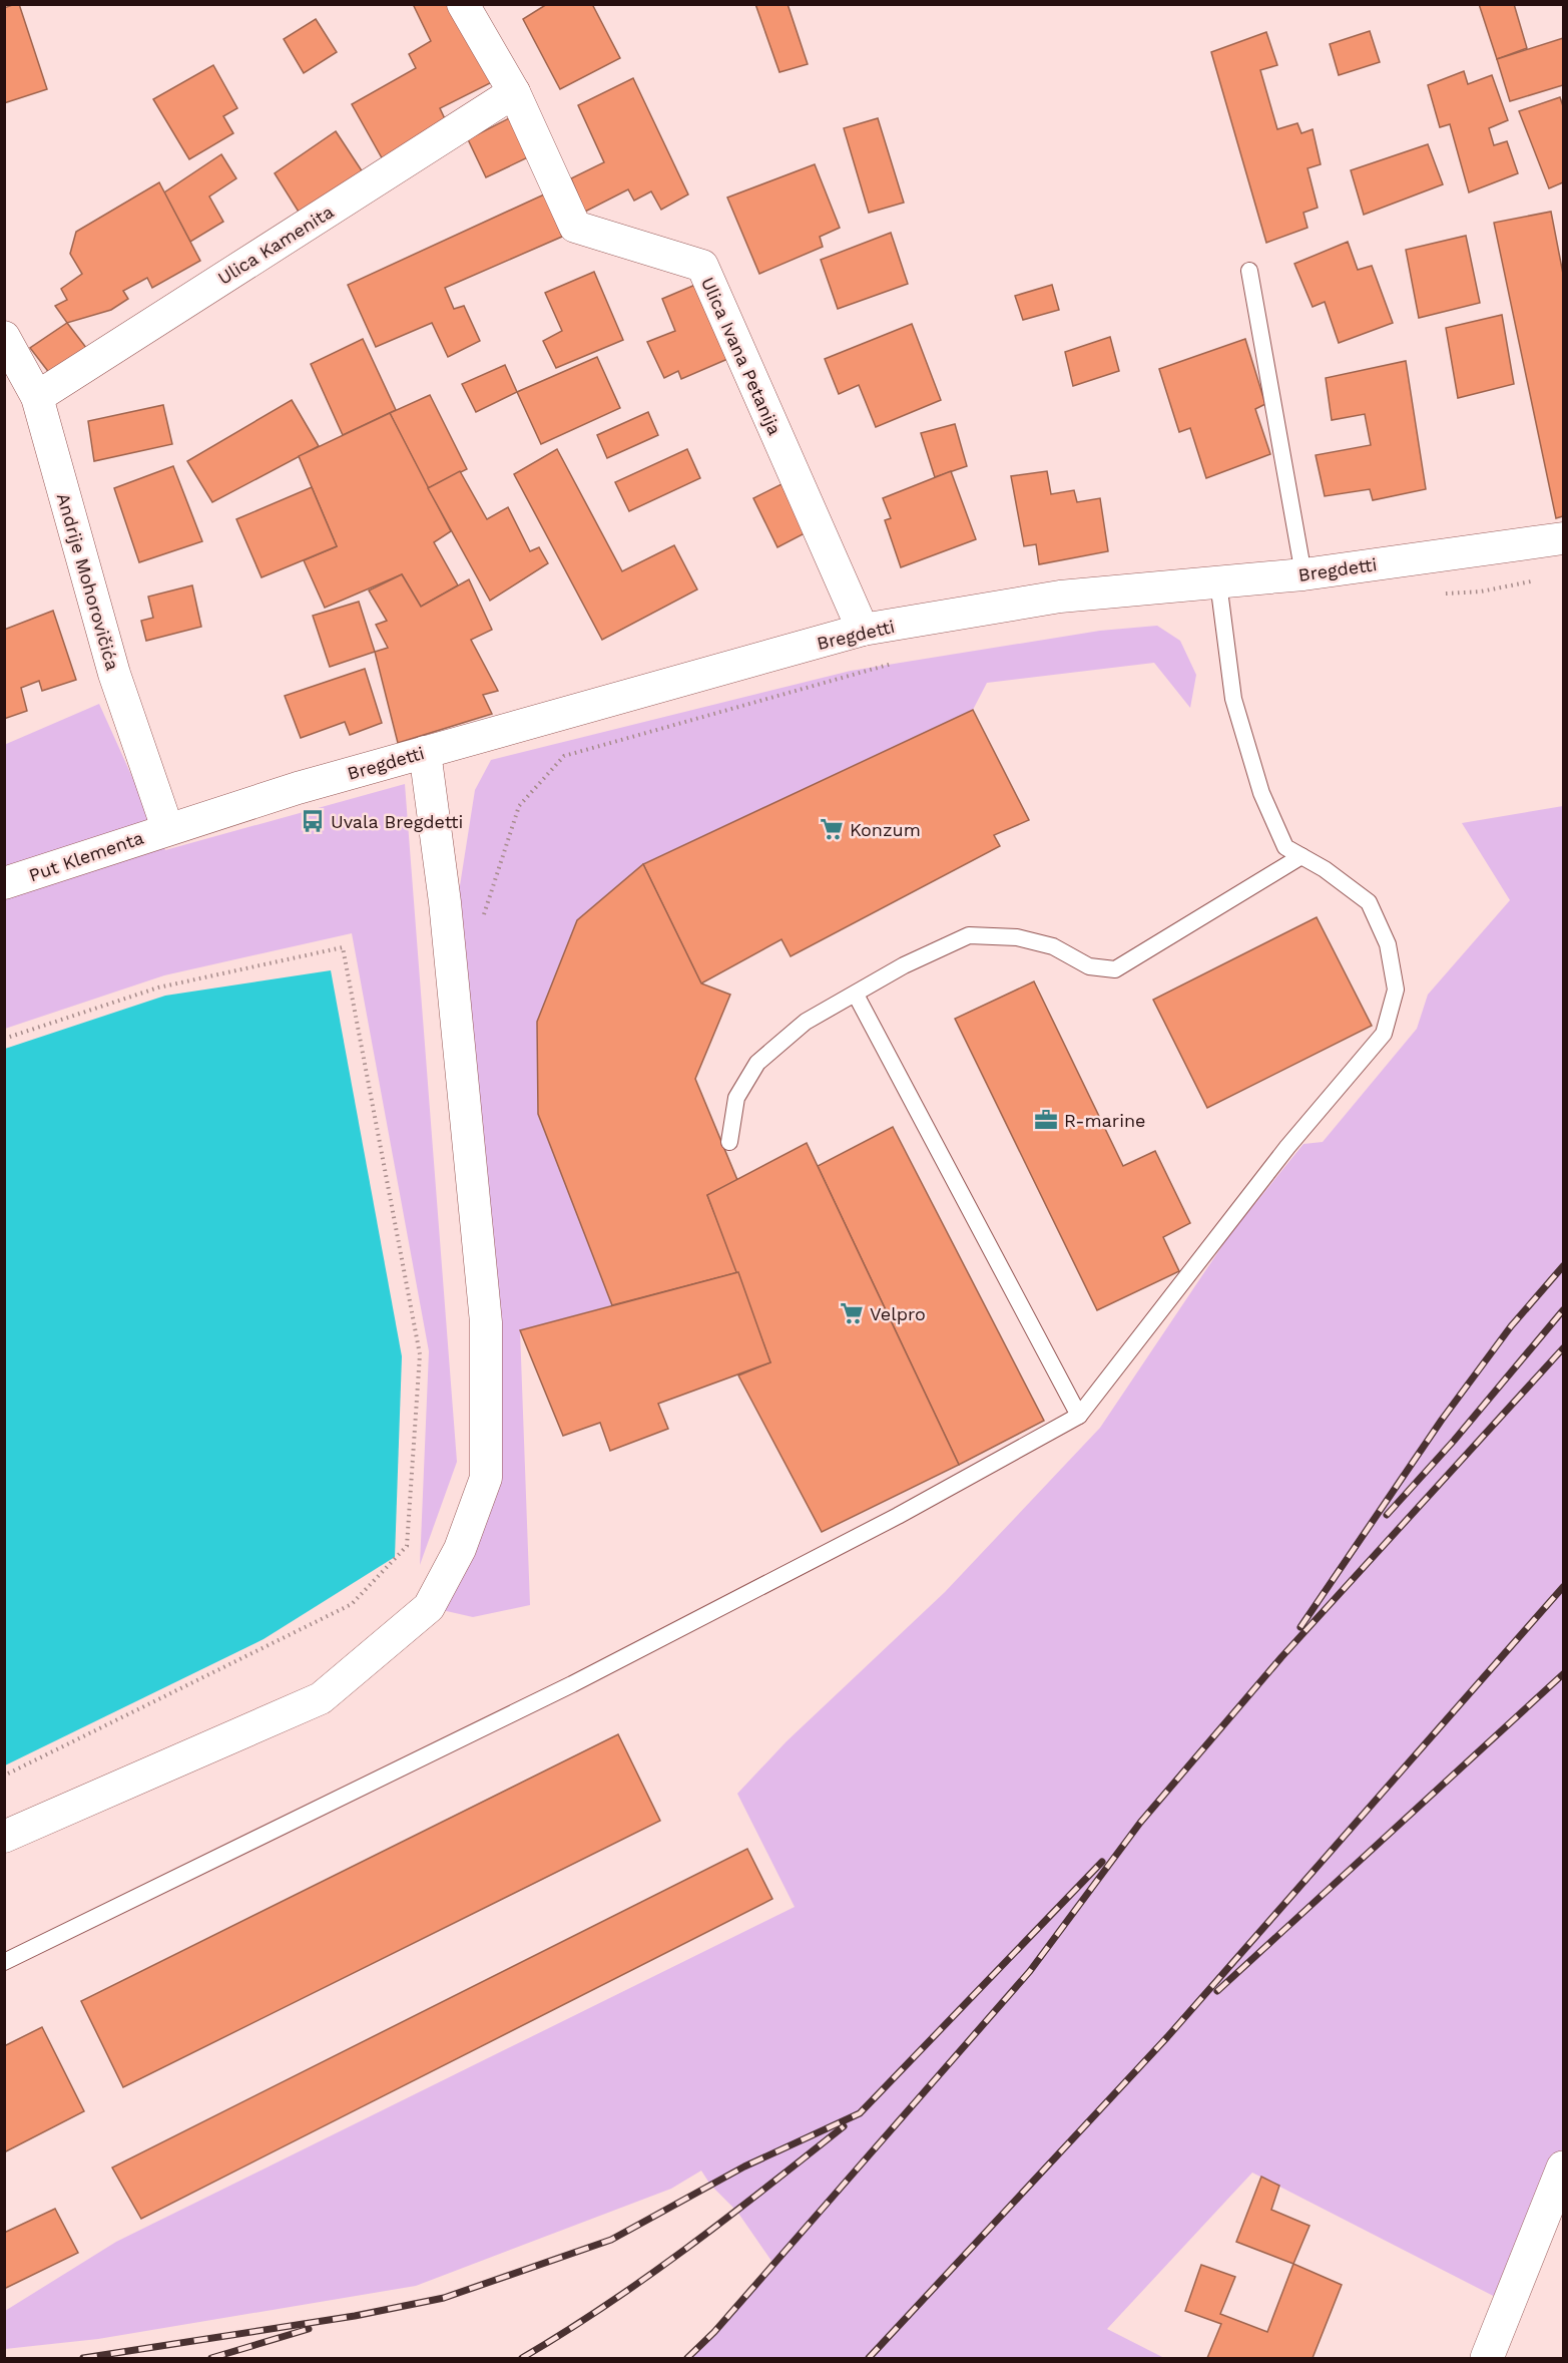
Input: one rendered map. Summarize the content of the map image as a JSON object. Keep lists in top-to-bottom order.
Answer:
{
  "streets": {
    "street": [
      "Ulica Kamenita",
      "Ulica Ivana Petanija",
      "Bregdetti",
      "Andrije Mohorovičića",
      "Put Klementa"
    ]
  },
  "crossings": [
    ["Ulica Kamenita", "Ulica Ivana Petanija"],
    ["Ulica Kamenita", "Andrije Mohorovičića"],
    ["Ulica Ivana Petanija", "Bregdetti"],
    ["Bregdetti", "Andrije Mohorovičića"],
    ["Bregdetti", "Put Klementa"],
    ["Andrije Mohorovičića", "Put Klementa"]
  ],
  "places": {
    "bus stop": ["Uvala Bregdetti"],
    "supermarket": ["Konzum", "Velpro"],
    "office": ["R-marine"]
  }
}
